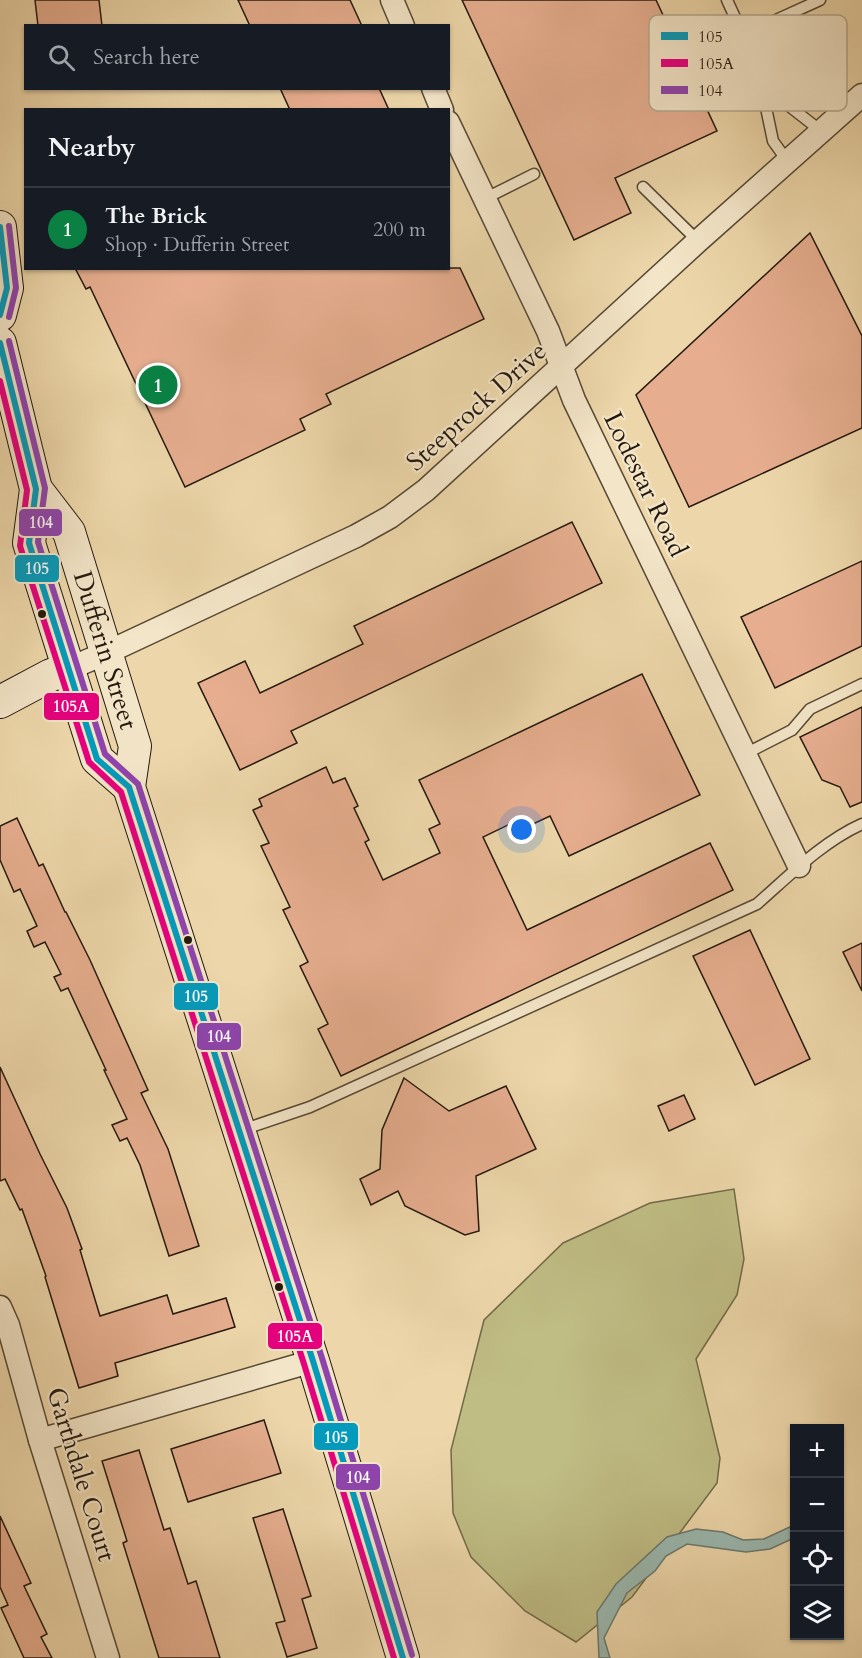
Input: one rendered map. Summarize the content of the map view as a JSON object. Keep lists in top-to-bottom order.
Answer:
{
  "streets": {
    "main road": ["Dufferin Street"],
    "street": ["Steeprock Drive", "Lodestar Road", "Garthdale Court"]
  },
  "crossings": [
    ["Steeprock Drive", "Lodestar Road"],
    ["Steeprock Drive", "Dufferin Street"]
  ],
  "lines": ["transit line 104", "transit line 105", "transit line 105A"],
  "legend": ["105", "105A", "104"],
  "page": {
    "search": "Search here",
    "heading": "Nearby",
    "list": [
      {
        "mark": "1",
        "name": "The Brick",
        "note": "Shop · Dufferin Street",
        "value": "200 m"
      }
    ],
    "pins": "1",
    "map_buttons": ["+", "−"]
  }
}
